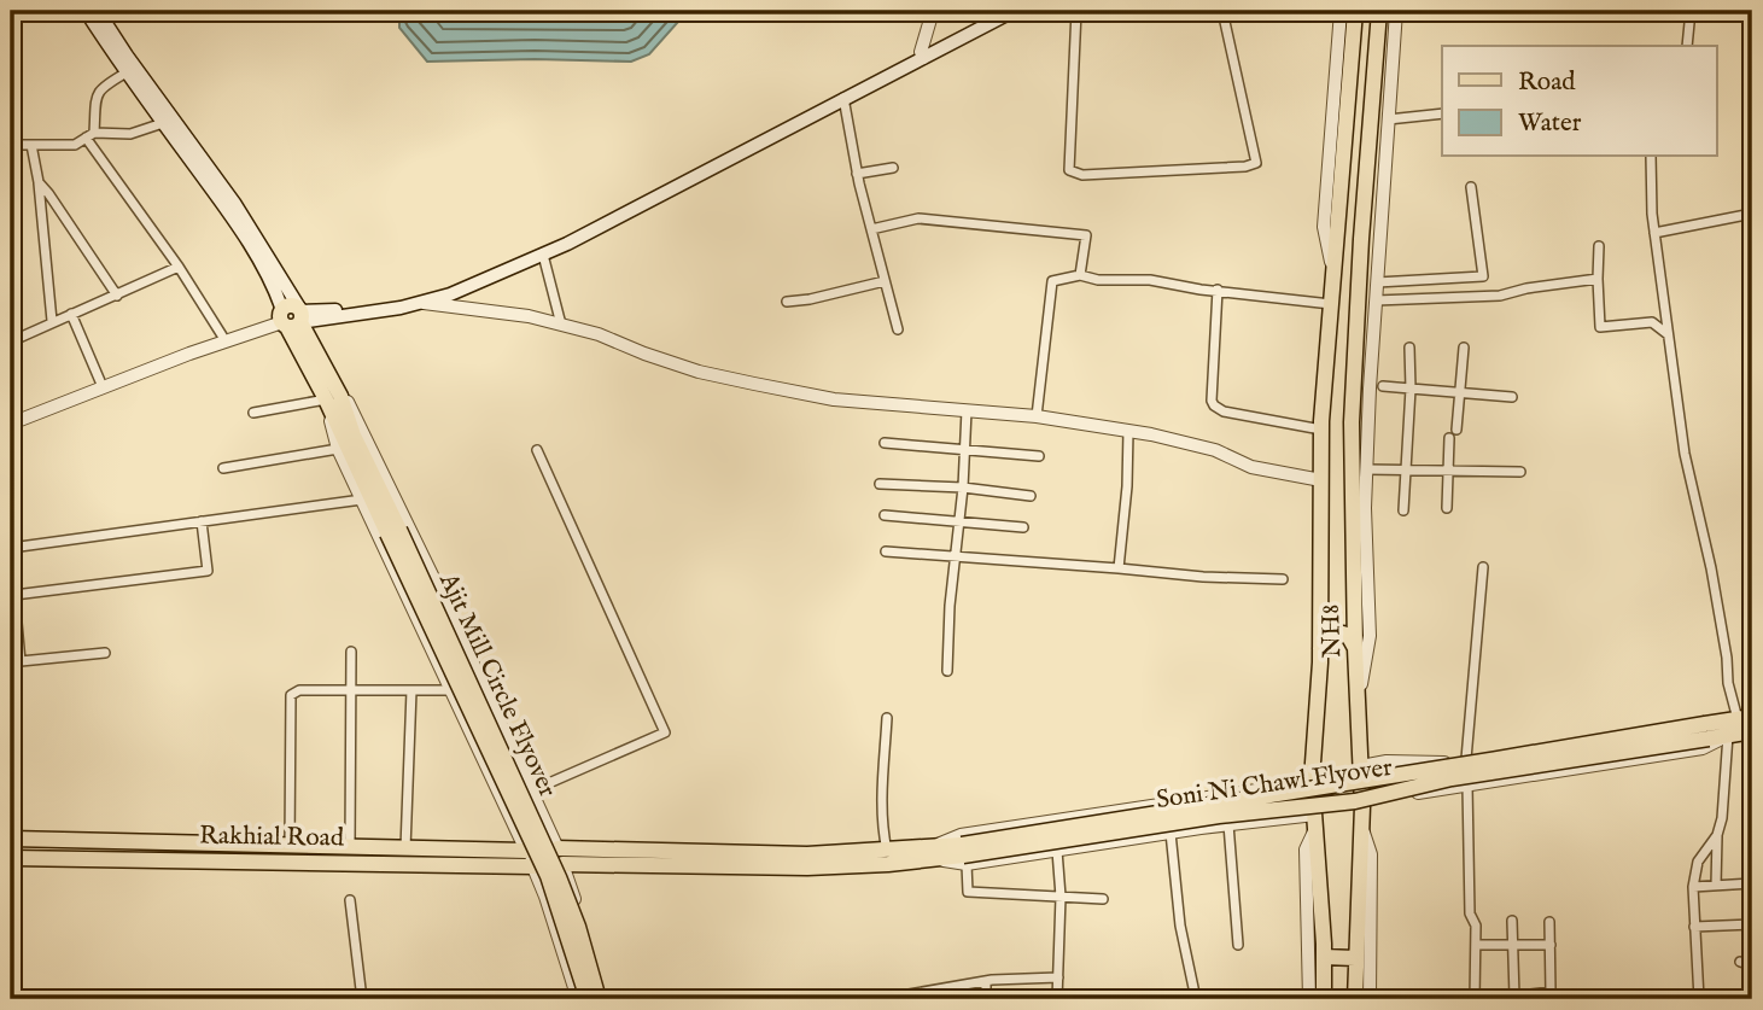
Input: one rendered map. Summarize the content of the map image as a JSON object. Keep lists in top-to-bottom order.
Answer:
{
  "streets": {
    "main road": [
      "NH8",
      "Ajit Mill Circle Flyover",
      "Soni Ni Chawl Flyover",
      "Rakhial Road"
    ]
  },
  "legend": ["Road", "Water"]
}
